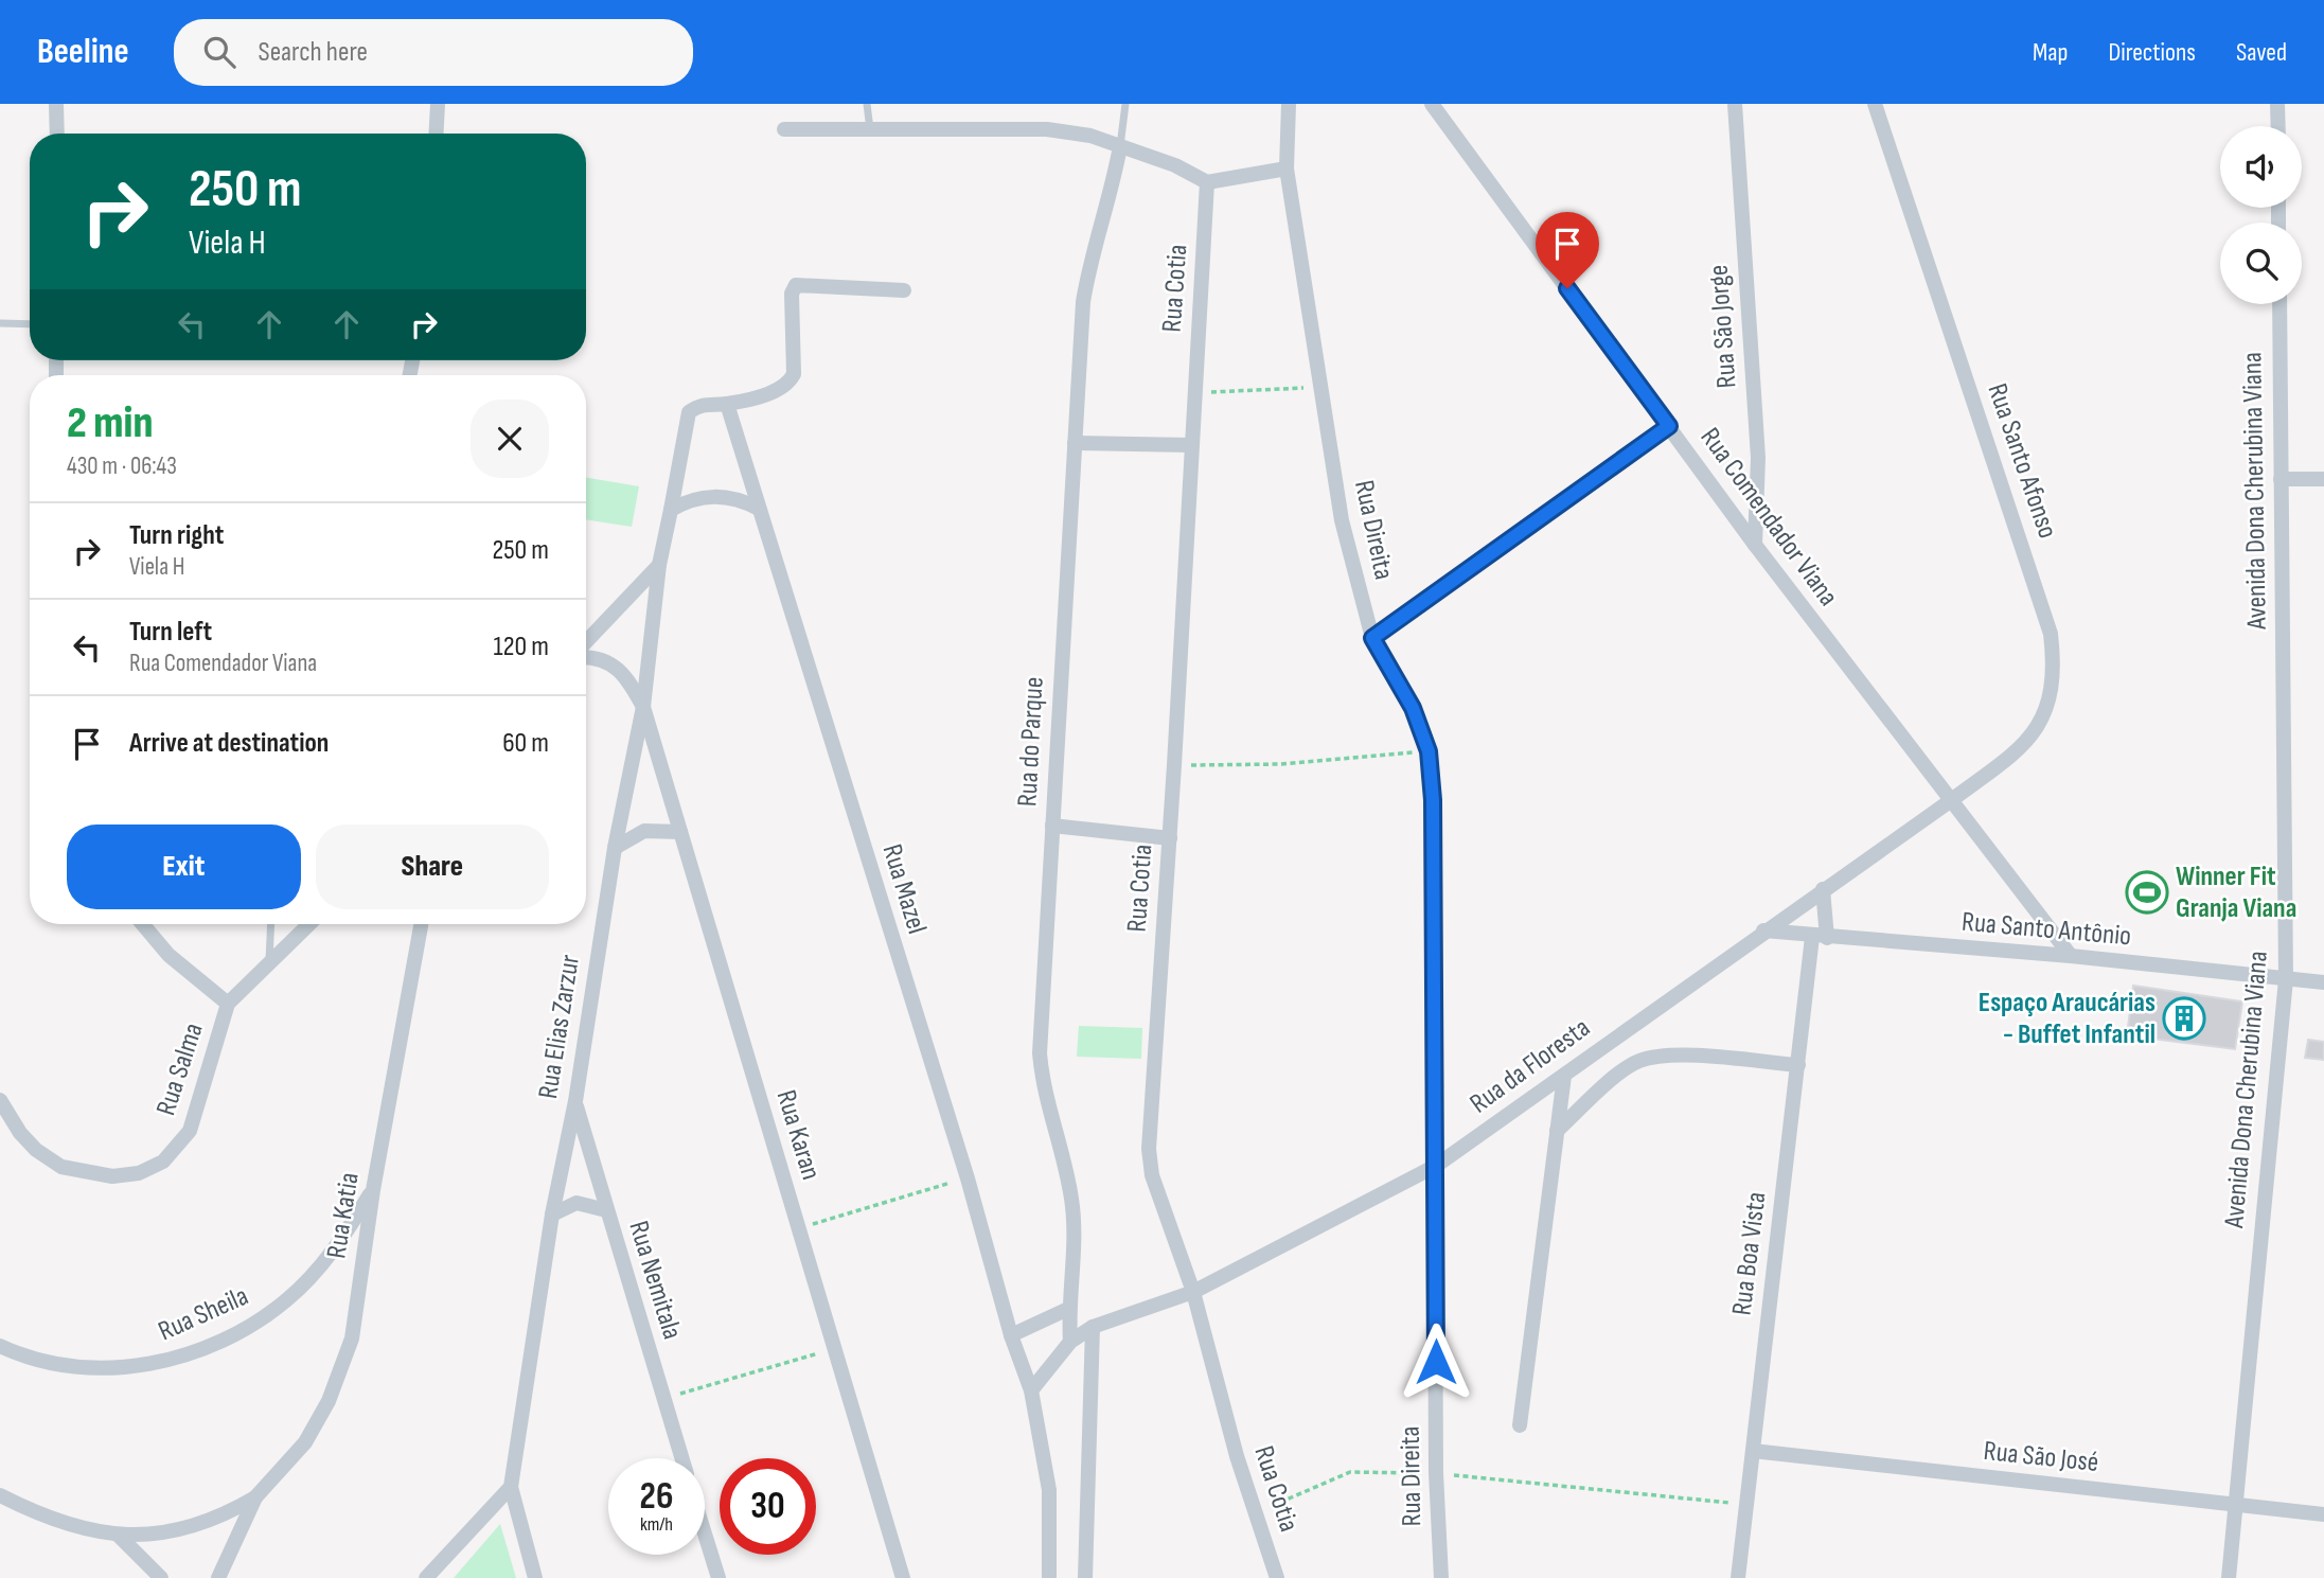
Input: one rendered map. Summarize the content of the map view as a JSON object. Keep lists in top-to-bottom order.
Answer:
{
  "streets": {
    "street": [
      "Rua Cotia",
      "Rua São Jorge",
      "Rua Santo Afonso",
      "Avenida Dona Cherubina Viana",
      "Rua Comendador Viana",
      "Rua Direita",
      "Rua do Parque",
      "Rua Mazel",
      "Rua Santo Antônio",
      "Rua Elias Zarzur",
      "Rua da Floresta",
      "Rua Salma",
      "Rua Karan",
      "Rua Katia",
      "Rua Boa Vista",
      "Rua Nemitala",
      "Rua Sheila",
      "Rua São José"
    ]
  },
  "crossings": [
    ["Rua Cotia", "Rua da Floresta"],
    ["Rua São Jorge", "Rua Comendador Viana"],
    ["Rua Santo Afonso", "Rua Comendador Viana"],
    ["Rua Santo Afonso", "Rua da Floresta"],
    ["Avenida Dona Cherubina Viana", "Rua Santo Antônio"],
    ["Avenida Dona Cherubina Viana", "Rua São José"],
    ["Rua Comendador Viana", "Rua Santo Antônio"],
    ["Rua Comendador Viana", "Rua da Floresta"],
    ["Rua Direita", "Rua da Floresta"],
    ["Rua do Parque", "Rua da Floresta"],
    ["Rua Mazel", "Rua Elias Zarzur"],
    ["Rua Mazel", "Rua da Floresta"],
    ["Rua Santo Antônio", "Rua da Floresta"],
    ["Rua Santo Antônio", "Rua Boa Vista"],
    ["Rua Elias Zarzur", "Rua Karan"],
    ["Rua Elias Zarzur", "Rua Nemitala"],
    ["Rua da Floresta", "Rua Boa Vista"],
    ["Rua Katia", "Rua Sheila"],
    ["Rua Boa Vista", "Rua São José"]
  ],
  "places": {
    "sports": ["Winner Fit Granja Viana"],
    "building": ["Espaço Araucárias - Buffet Infantil"]
  },
  "page": {
    "header": "Beeline",
    "search": "Search here",
    "nav": ["Map", "Directions", "Saved"],
    "turn": ["250 m", "Viela H"],
    "heading": ["2 min", "430 m · 06:43"],
    "list": [
      {
        "name": "Turn right",
        "note": "Viela H",
        "value": "250 m"
      },
      {
        "name": "Turn left",
        "note": "Rua Comendador Viana",
        "value": "120 m"
      },
      {
        "name": "Arrive at destination",
        "value": "60 m"
      }
    ],
    "buttons": ["Exit", "Share"],
    "speed": "26 km/h",
    "limit": "30"
  }
}
